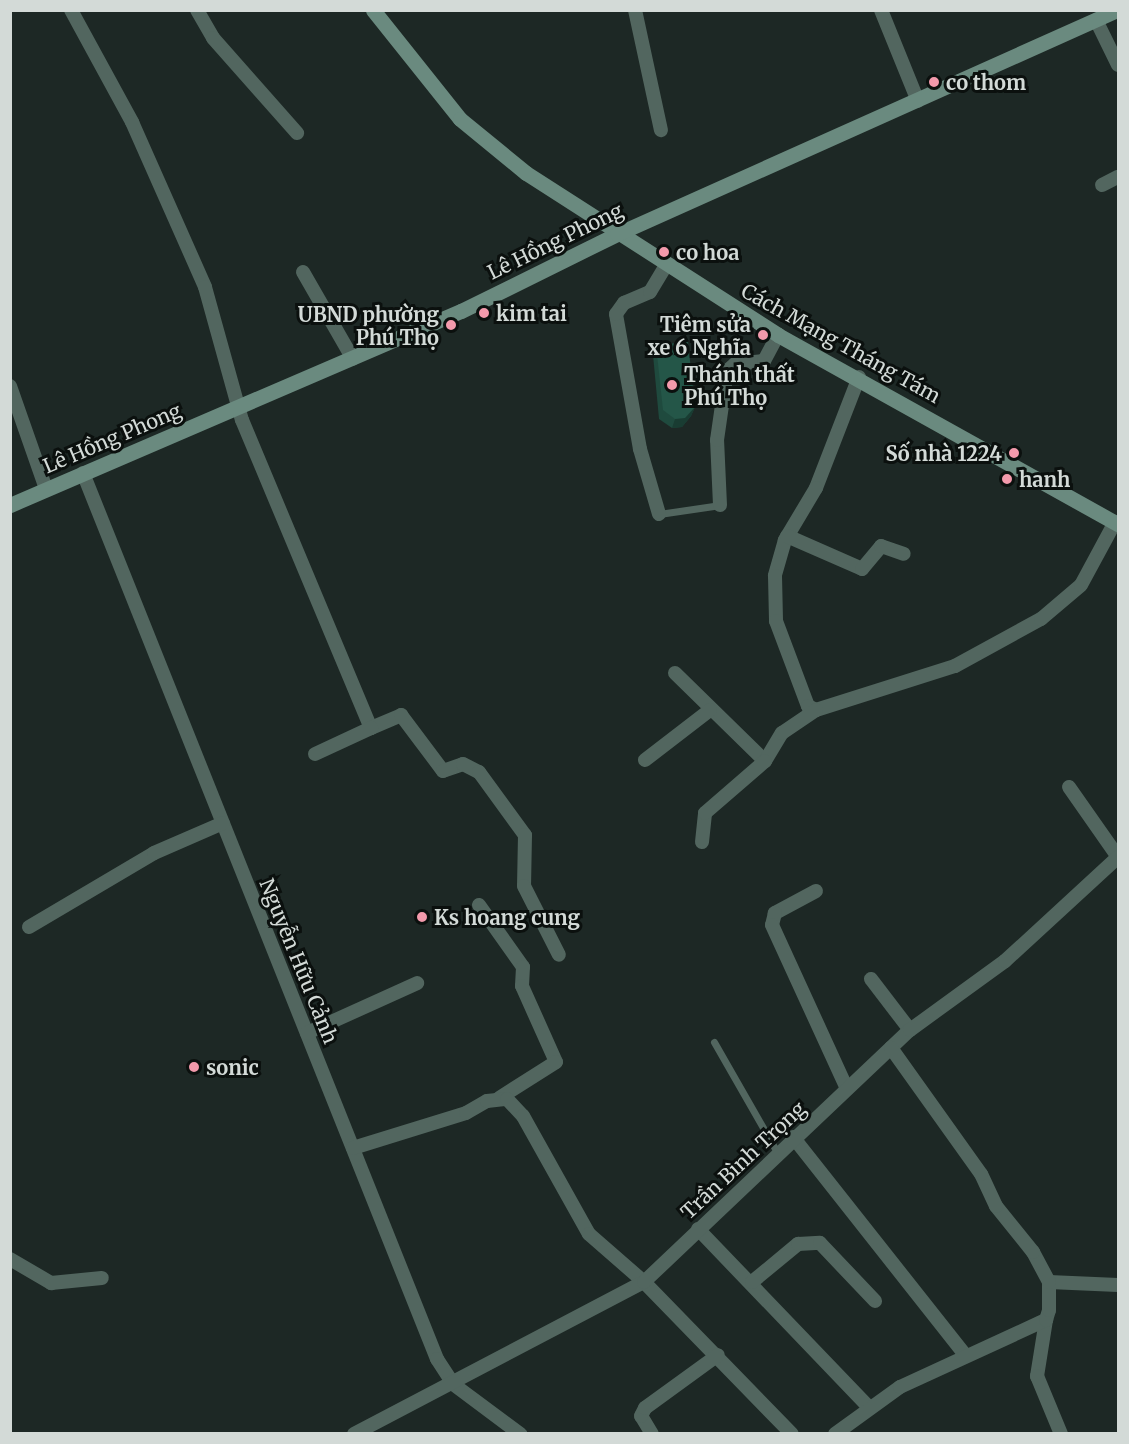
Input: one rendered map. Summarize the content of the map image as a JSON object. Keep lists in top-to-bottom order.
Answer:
{
  "streets": {
    "street": [
      "Lê Hồng Phong",
      "Cách Mạng Tháng Tám",
      "Nguyễn Hữu Cảnh",
      "Trần Bình Trọng"
    ]
  },
  "crossings": [
    ["Lê Hồng Phong", "Cách Mạng Tháng Tám"],
    ["Lê Hồng Phong", "Nguyễn Hữu Cảnh"],
    ["Nguyễn Hữu Cảnh", "Trần Bình Trọng"]
  ],
  "places": [
    "co thom",
    "co hoa",
    "kim tai",
    "UBND phường Phú Thọ",
    "Tiêm sửa xe 6 Nghĩa",
    "Thánh thất Phú Thọ",
    "Số nhà 1224",
    "hanh",
    "Ks hoang cung",
    "sonic"
  ]
}
